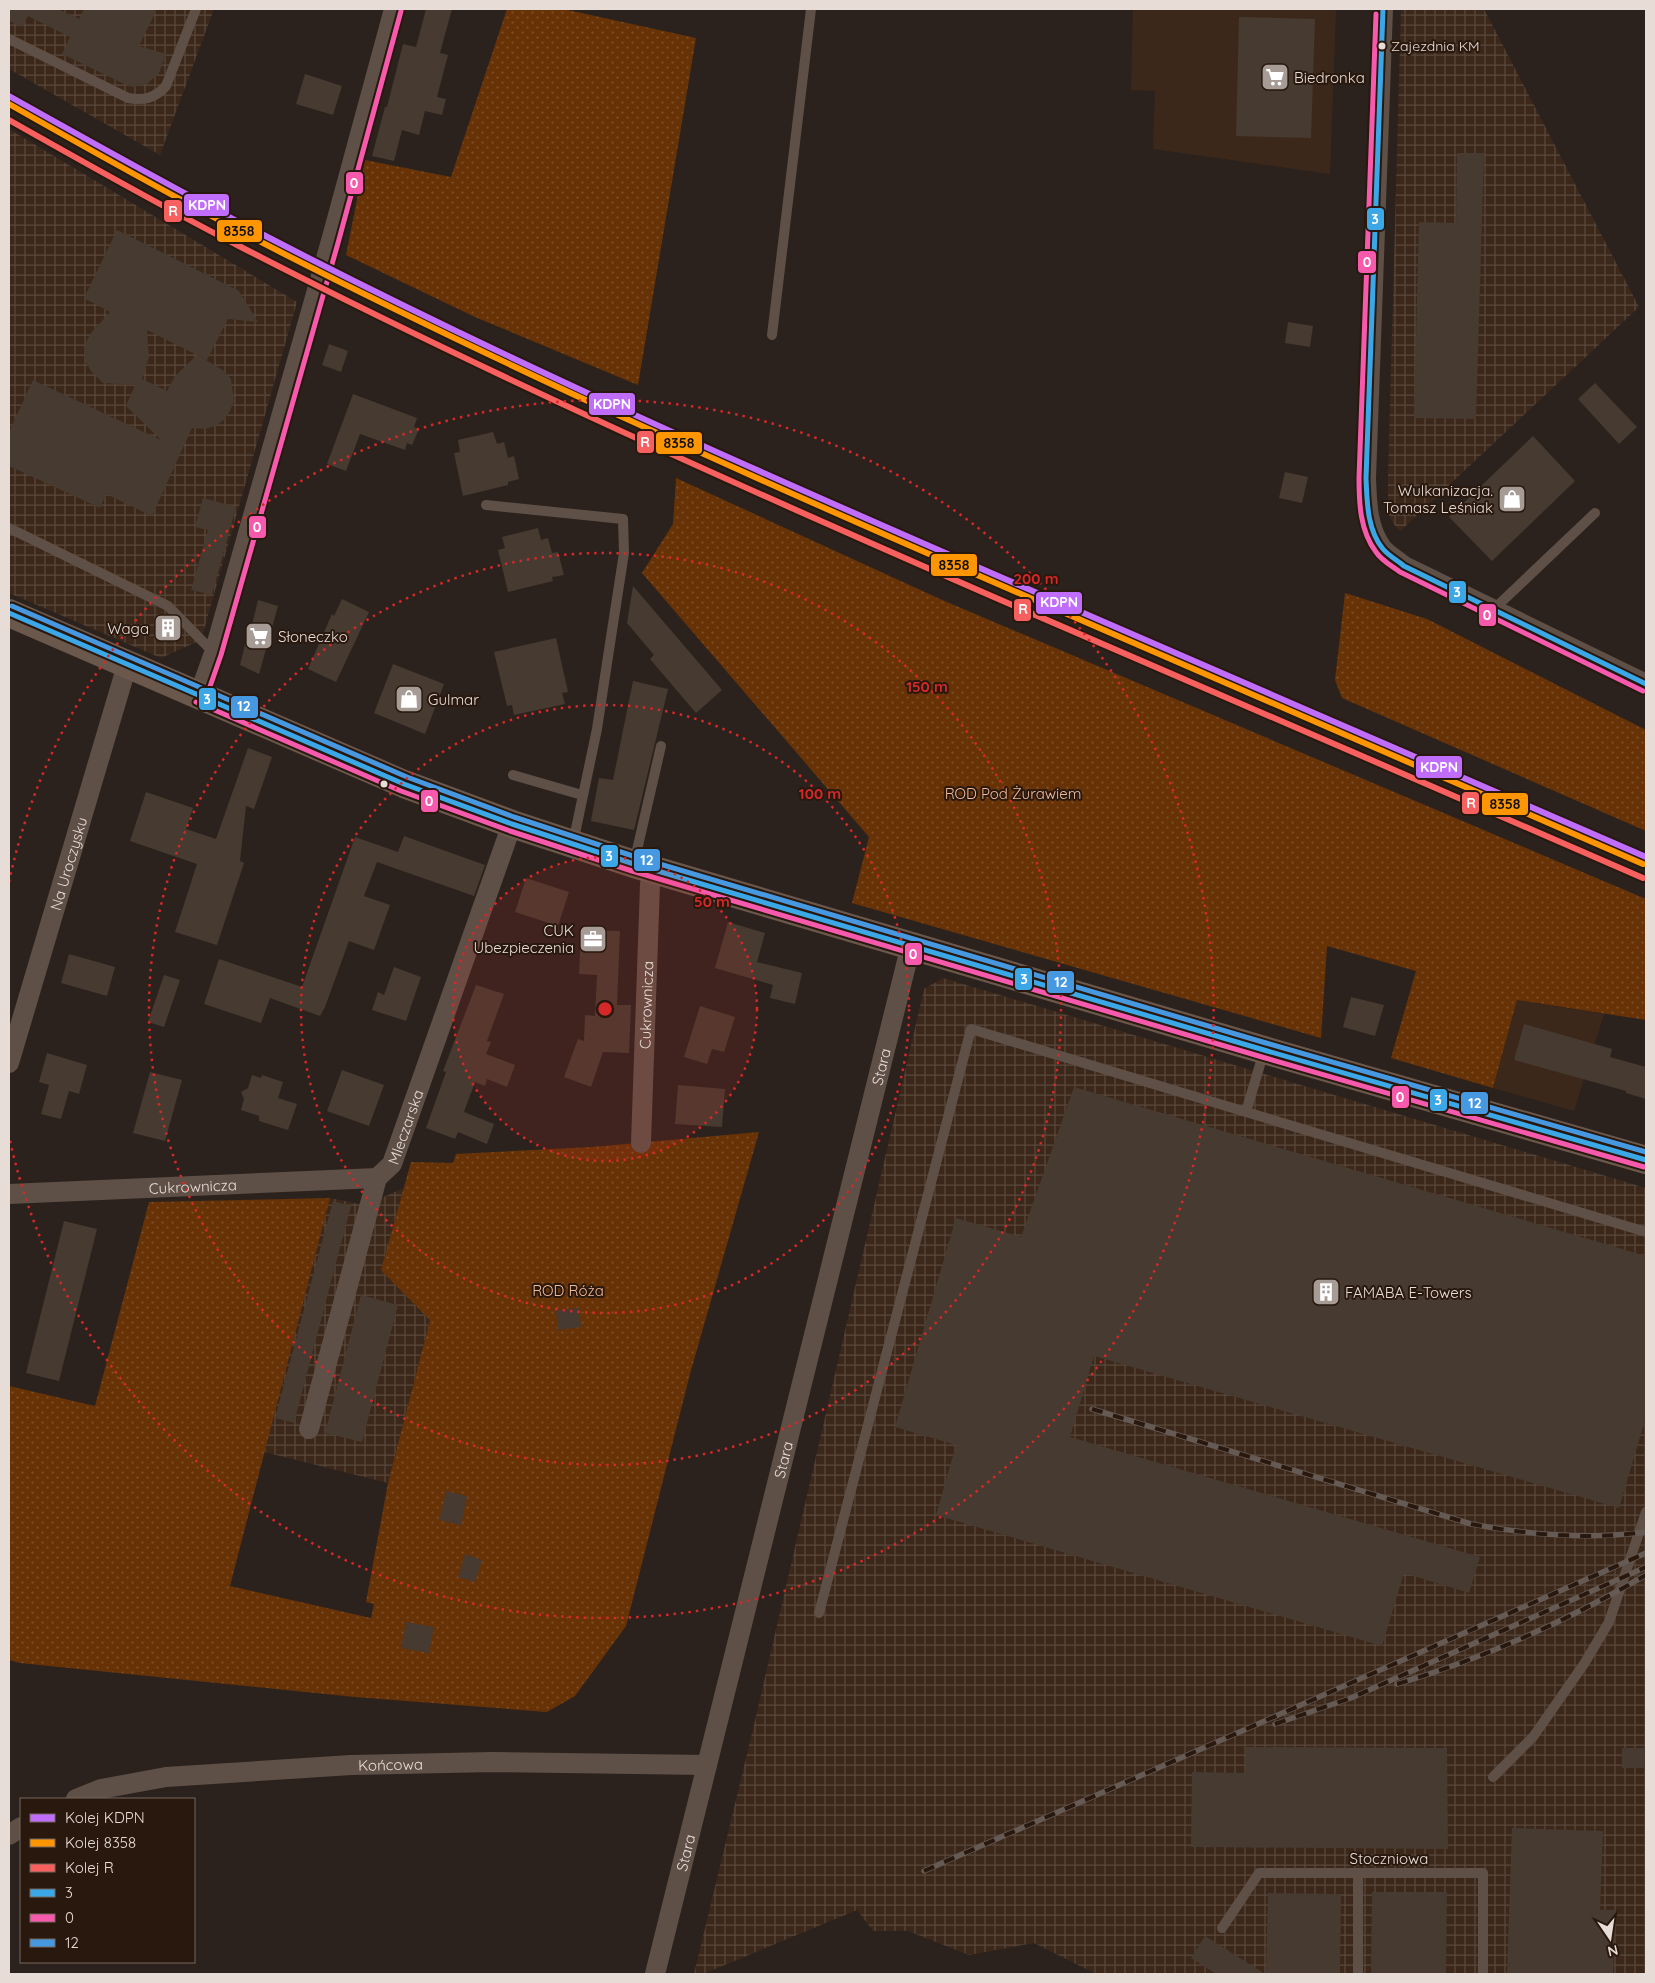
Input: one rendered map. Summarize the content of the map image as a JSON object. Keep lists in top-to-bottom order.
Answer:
{
  "streets": {
    "street": [
      "Na Uroczysku",
      "Cukrownicza",
      "Stara",
      "Mleczarska",
      "Końcowa"
    ],
    "lane": ["Stoczniowa"]
  },
  "crossings": [
    ["Cukrownicza", "Mleczarska"],
    ["Stara", "Końcowa"]
  ],
  "parks": ["ROD Pod Żurawiem", "ROD Róża"],
  "places": {
    "other": ["Zajezdnia KM"],
    "supermarket": ["Biedronka", "Słoneczko"],
    "shop": ["Wulkanizacja. Tomasz Leśniak", "Gulmar"],
    "building": ["Waga", "FAMABA E-Towers"],
    "office": ["CUK Ubezpieczenia"]
  },
  "lines": [
    "transit line 3",
    "transit line 0",
    "rail line KDPN",
    "rail line 8358",
    "rail line R",
    "transit line 12"
  ],
  "legend": [
    "Kolej KDPN",
    "Kolej 8358",
    "Kolej R",
    "3",
    "0",
    "12"
  ],
  "north": "bottom",
  "rings": [
    "200 m",
    "150 m",
    "100 m",
    "50 m"
  ]
}
